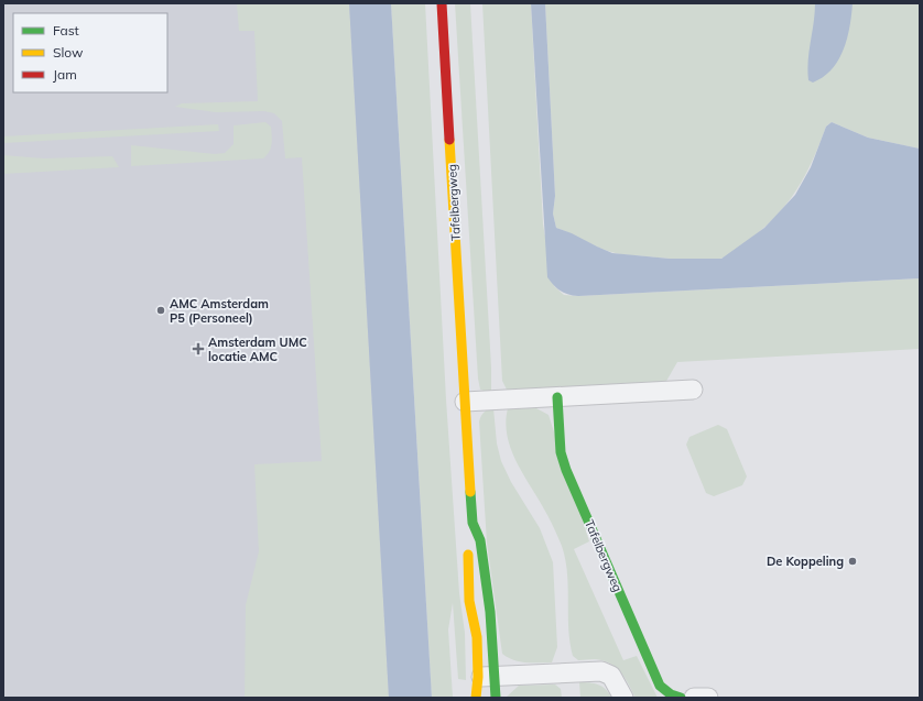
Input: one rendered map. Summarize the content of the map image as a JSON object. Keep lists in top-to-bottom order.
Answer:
{
  "streets": {
    "street": ["Tafelbergweg"]
  },
  "places": {
    "other": ["AMC Amsterdam P5 (Personeel)", "De Koppeling"],
    "health": ["Amsterdam UMC locatie AMC"]
  },
  "legend": ["Fast", "Slow", "Jam"]
}
